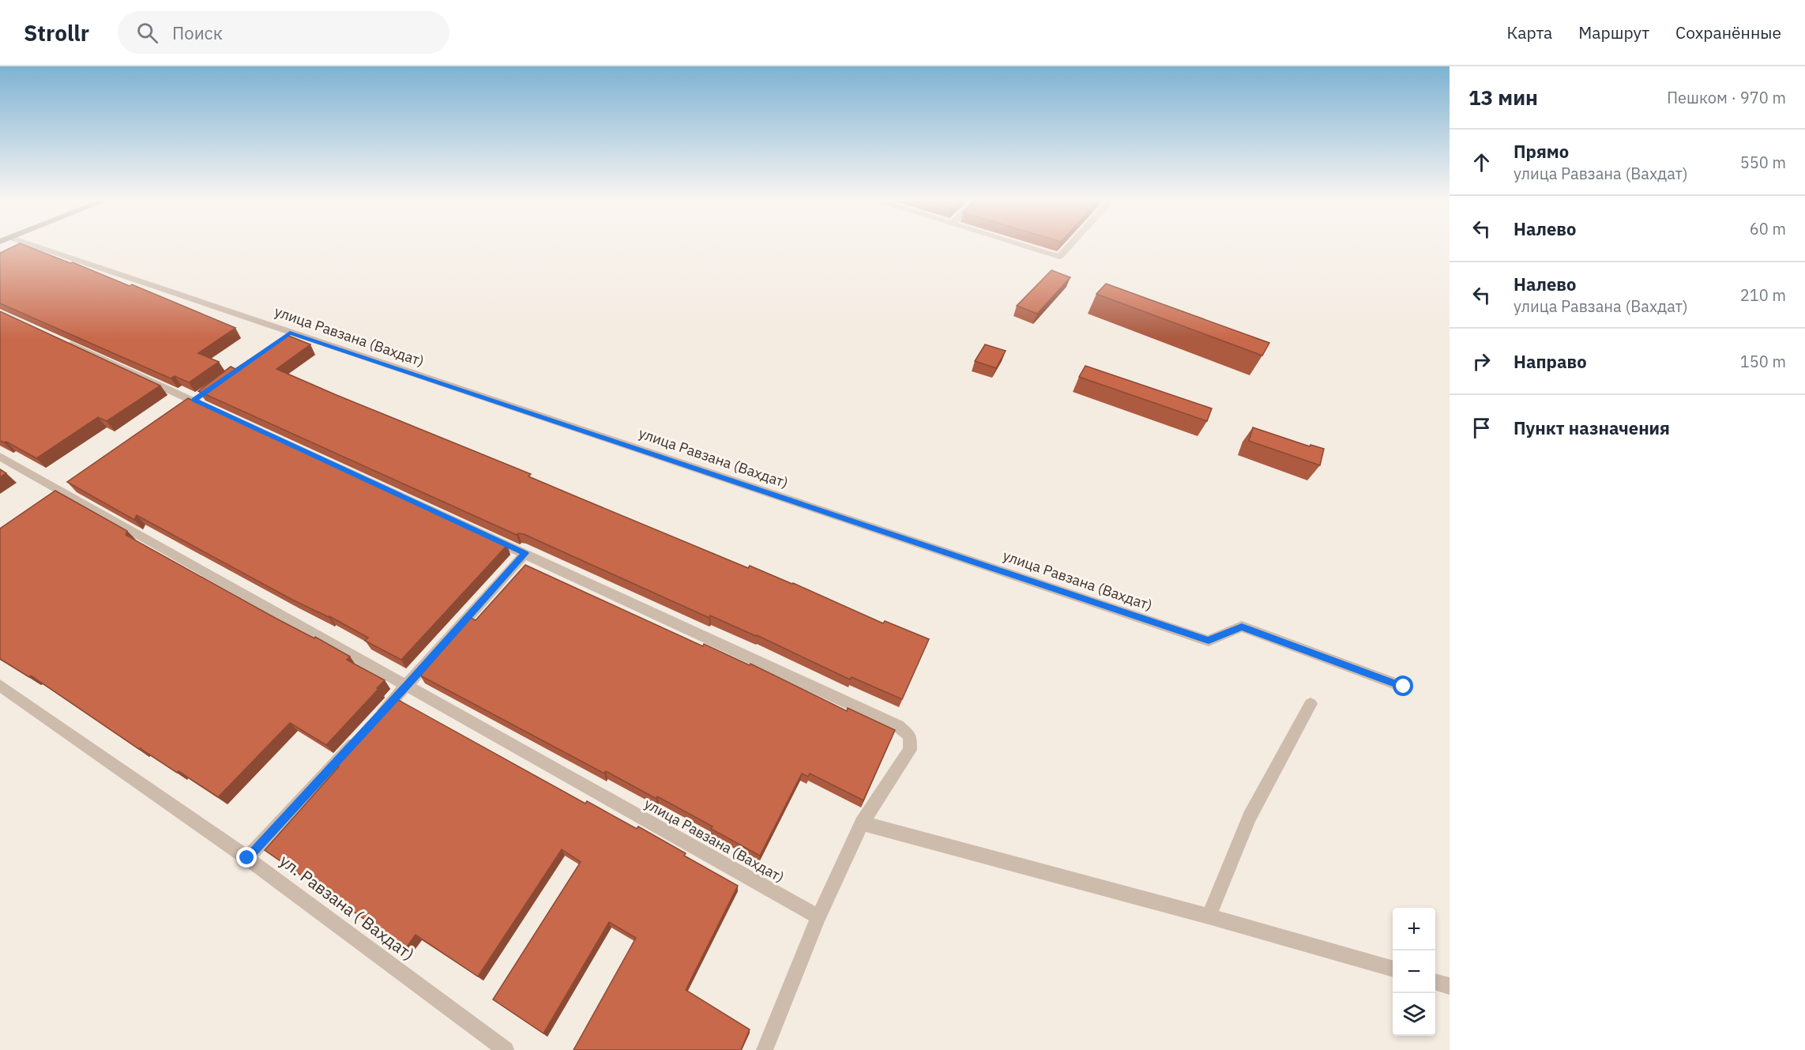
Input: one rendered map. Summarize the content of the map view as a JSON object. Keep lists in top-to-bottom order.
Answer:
{
  "streets": {
    "street": ["улица Равзана (Вахдат)", "ул. Равзана ( Вахдат)"]
  },
  "page": {
    "header": "Strollr",
    "search": "Поиск",
    "nav": ["Карта", "Маршрут", "Сохранённые"],
    "heading": ["13 мин", "Пешком · 970 m"],
    "list": [
      ["Прямо", "улица Равзана (Вахдат)", "550 m"],
      ["Налево", "60 m"],
      ["Налево", "улица Равзана (Вахдат)", "210 m"],
      ["Направо", "150 m"],
      "Пункт назначения"
    ],
    "map_buttons": ["+", "−"]
  }
}
